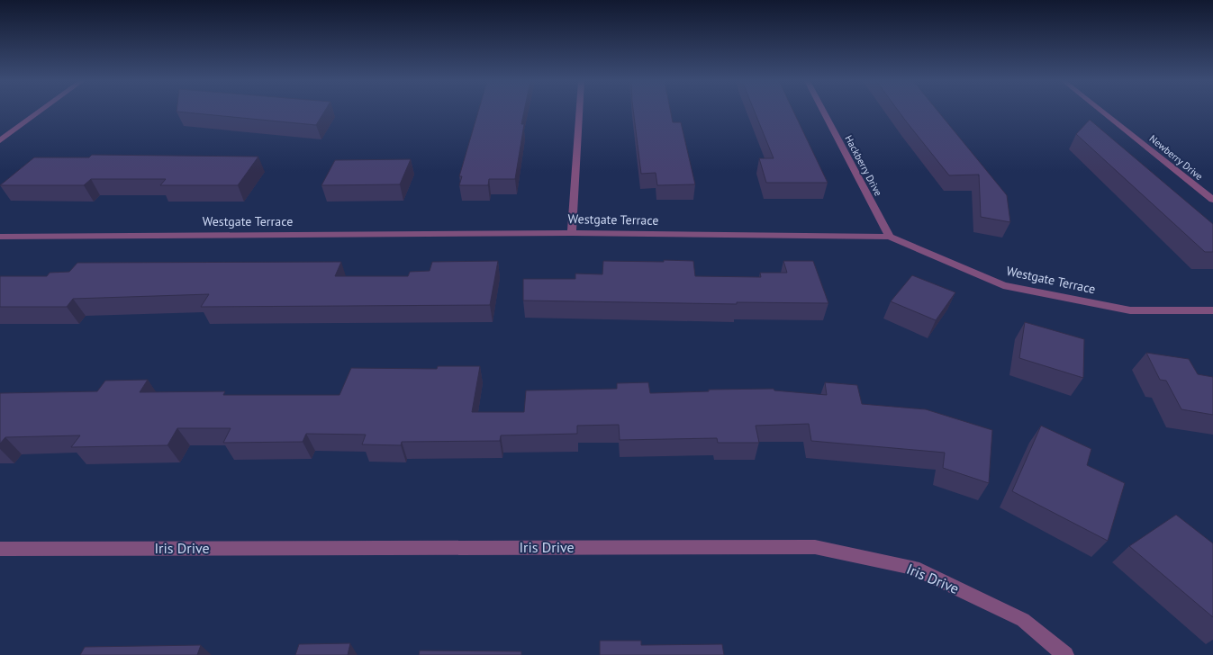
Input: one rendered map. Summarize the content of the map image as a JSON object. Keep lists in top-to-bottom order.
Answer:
{
  "streets": {
    "street": [
      "Newberry Drive",
      "Hackberry Drive",
      "Westgate Terrace",
      "Iris Drive"
    ]
  },
  "crossings": [
    ["Hackberry Drive", "Westgate Terrace"]
  ]
}
